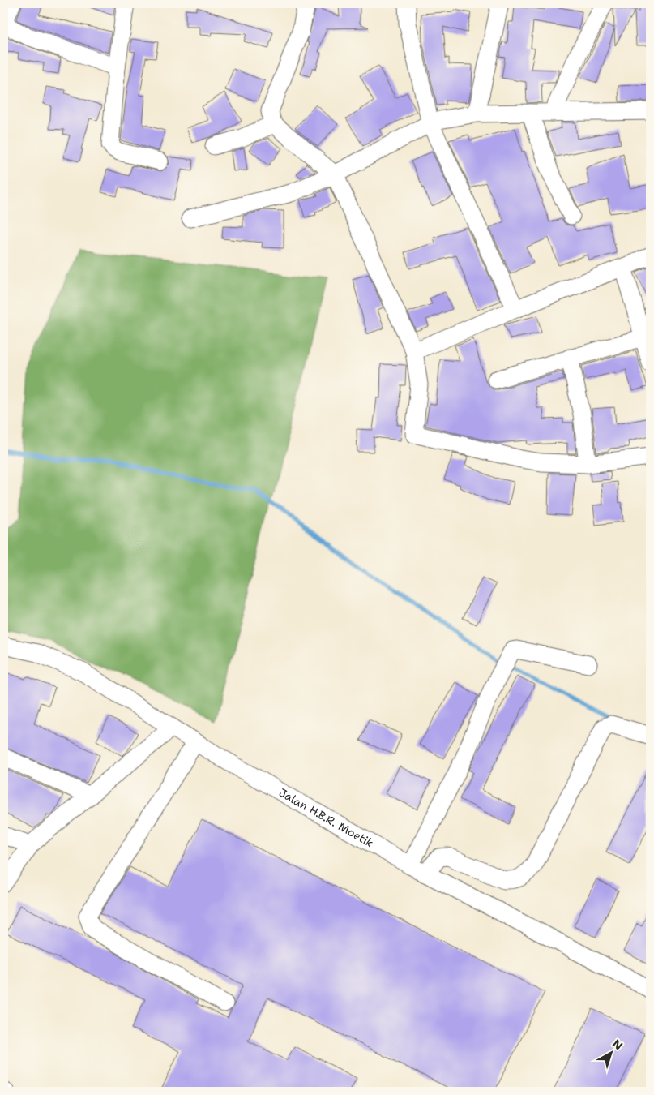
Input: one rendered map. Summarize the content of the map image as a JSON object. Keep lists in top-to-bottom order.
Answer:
{
  "streets": {
    "street": ["Jalan H.B.R. Moetik"]
  },
  "north": "top right"
}
